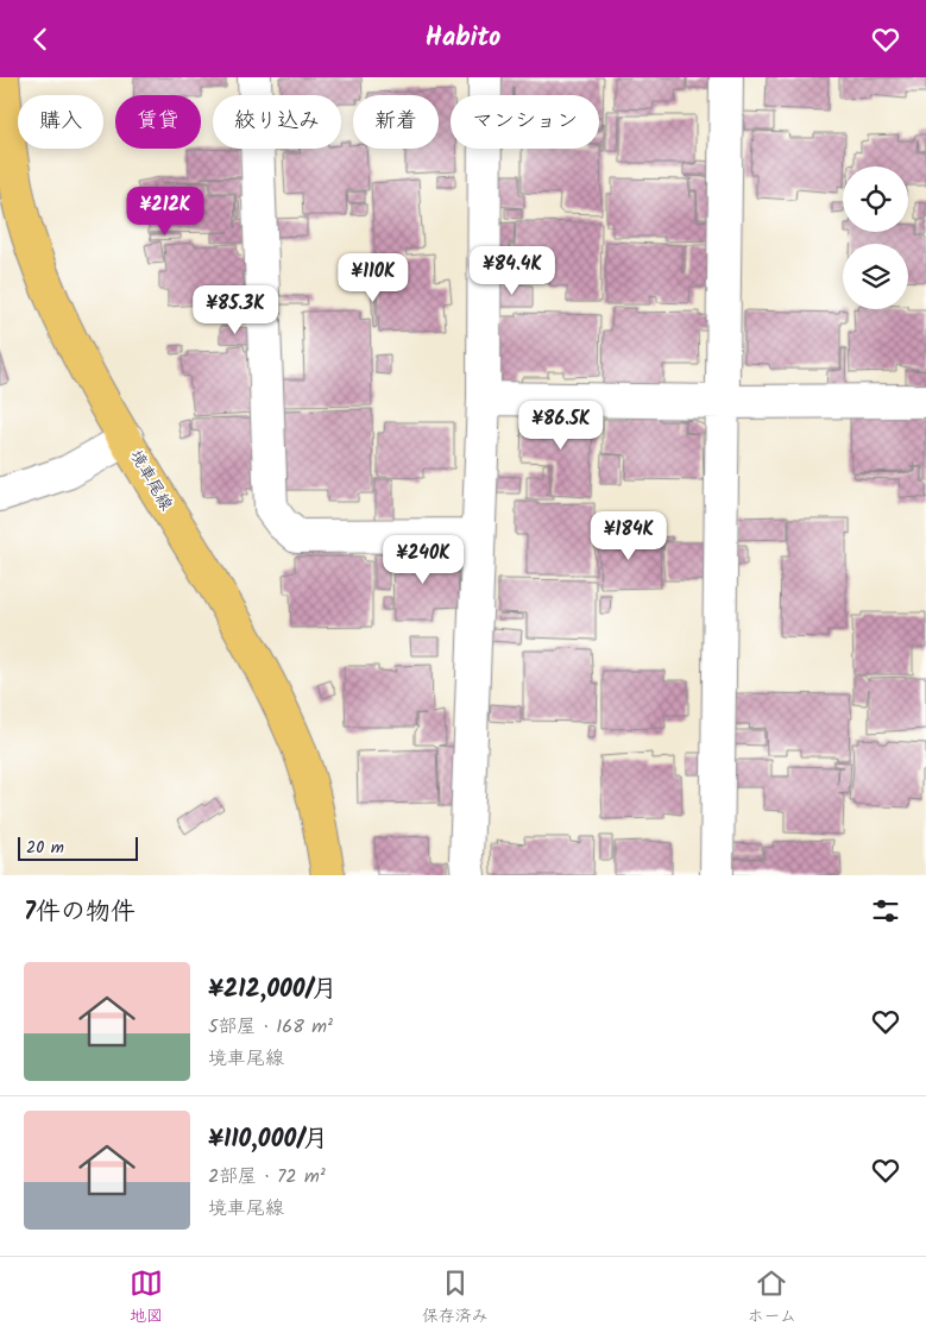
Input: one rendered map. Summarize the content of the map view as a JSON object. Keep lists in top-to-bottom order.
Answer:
{
  "streets": {
    "main road": ["境車尾線"]
  },
  "scale_bar": "20 m",
  "page": {
    "header": "Habito",
    "chip": [
      "購入",
      "賃貸",
      "絞り込み",
      "新着",
      "マンション"
    ],
    "price": [
      "¥212K",
      "¥84.4K",
      "¥110K",
      "¥85.3K",
      "¥86.5K",
      "¥184K",
      "¥240K"
    ],
    "scale": "20 m",
    "heading": "7件の物件",
    "list": [
      {
        "name": "¥212,000/月",
        "note": "5部屋 · 168 m² · 境車尾線"
      },
      {
        "name": "¥110,000/月",
        "note": "2部屋 · 72 m² · 境車尾線"
      }
    ],
    "tabs": ["地図", "保存済み", "ホーム"]
  }
}
